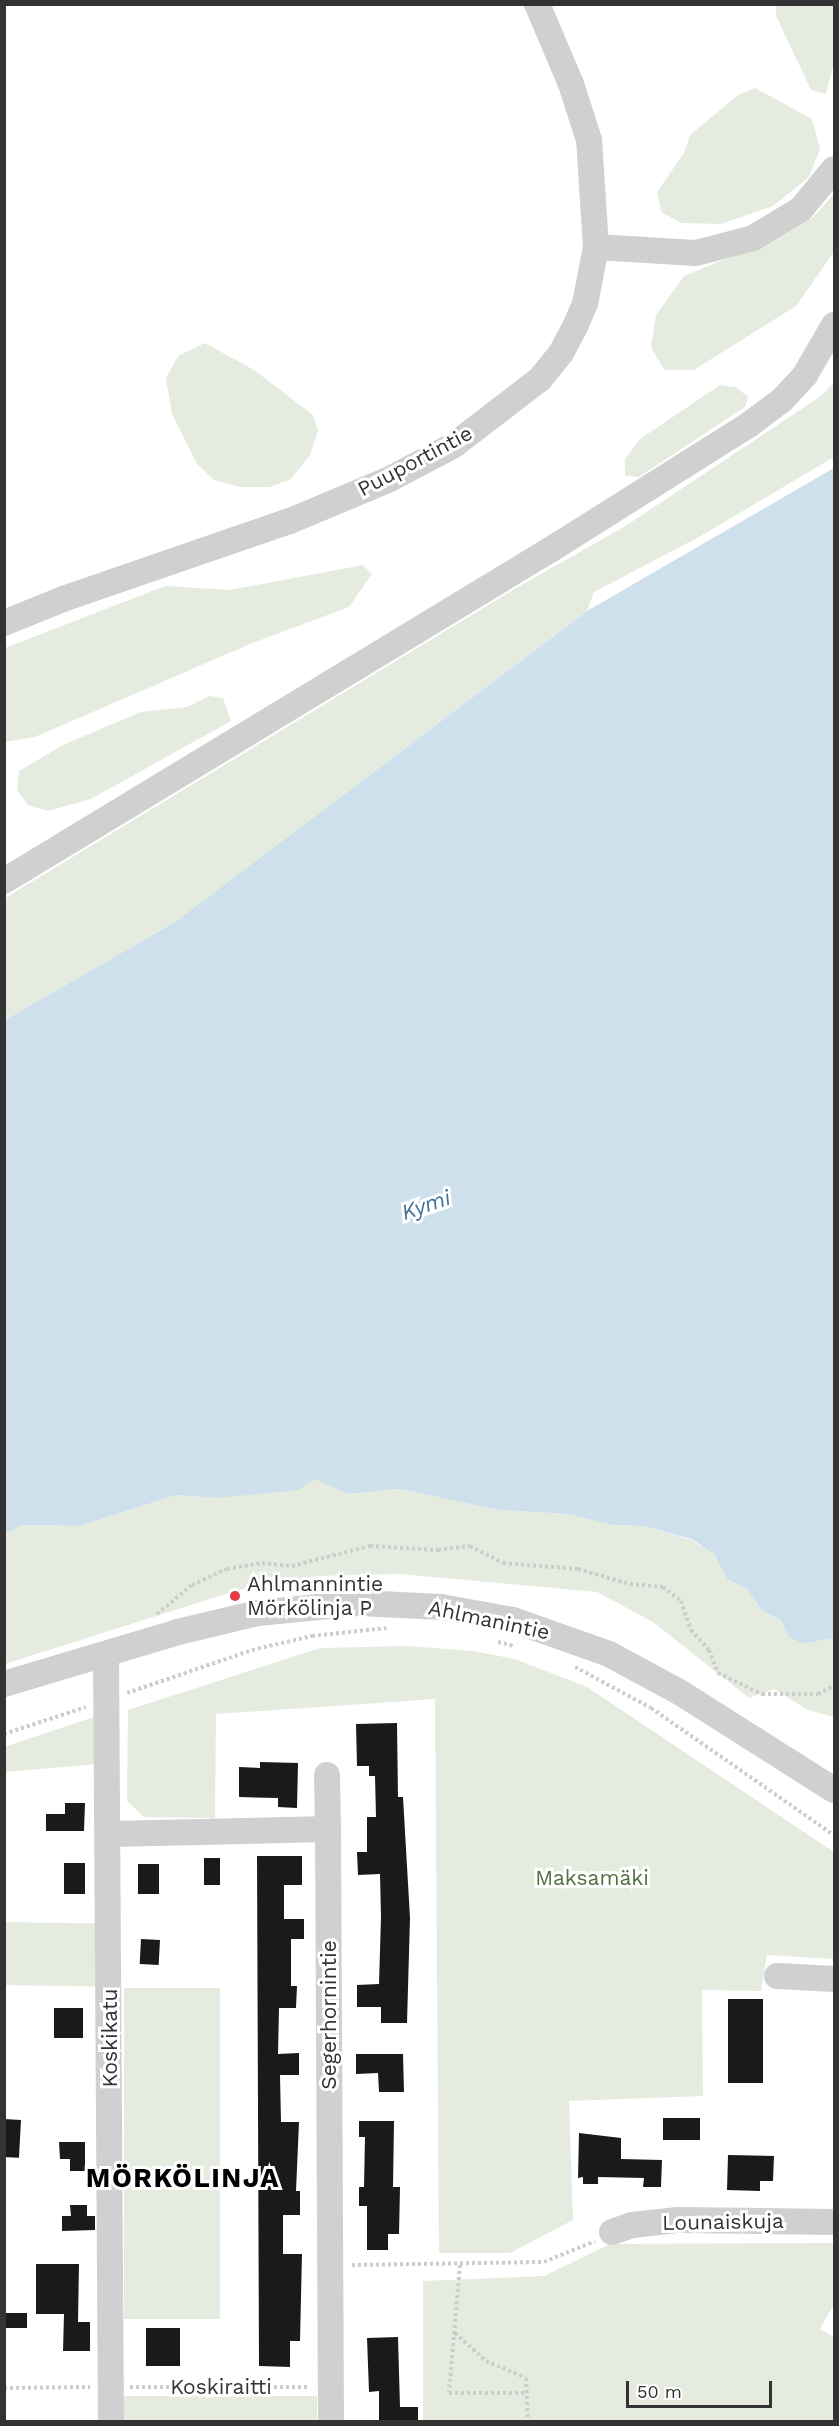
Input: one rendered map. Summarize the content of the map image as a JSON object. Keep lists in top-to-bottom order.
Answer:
{
  "streets": {
    "street": [
      "Puuportintie",
      "Ahlmanintie",
      "Segerhornintie",
      "Koskikatu",
      "Lounaiskuja"
    ],
    "path": ["Koskiraitti"]
  },
  "crossings": [
    ["Ahlmanintie", "Koskikatu"],
    ["Segerhornintie", "Koskiraitti"],
    ["Koskikatu", "Koskiraitti"]
  ],
  "districts": ["MÖRKÖLINJA"],
  "water": ["Kymi"],
  "parks": ["Maksamäki"],
  "places": ["Ahlmannintie Mörkölinja P"],
  "scale_bar": "50 m"
}
